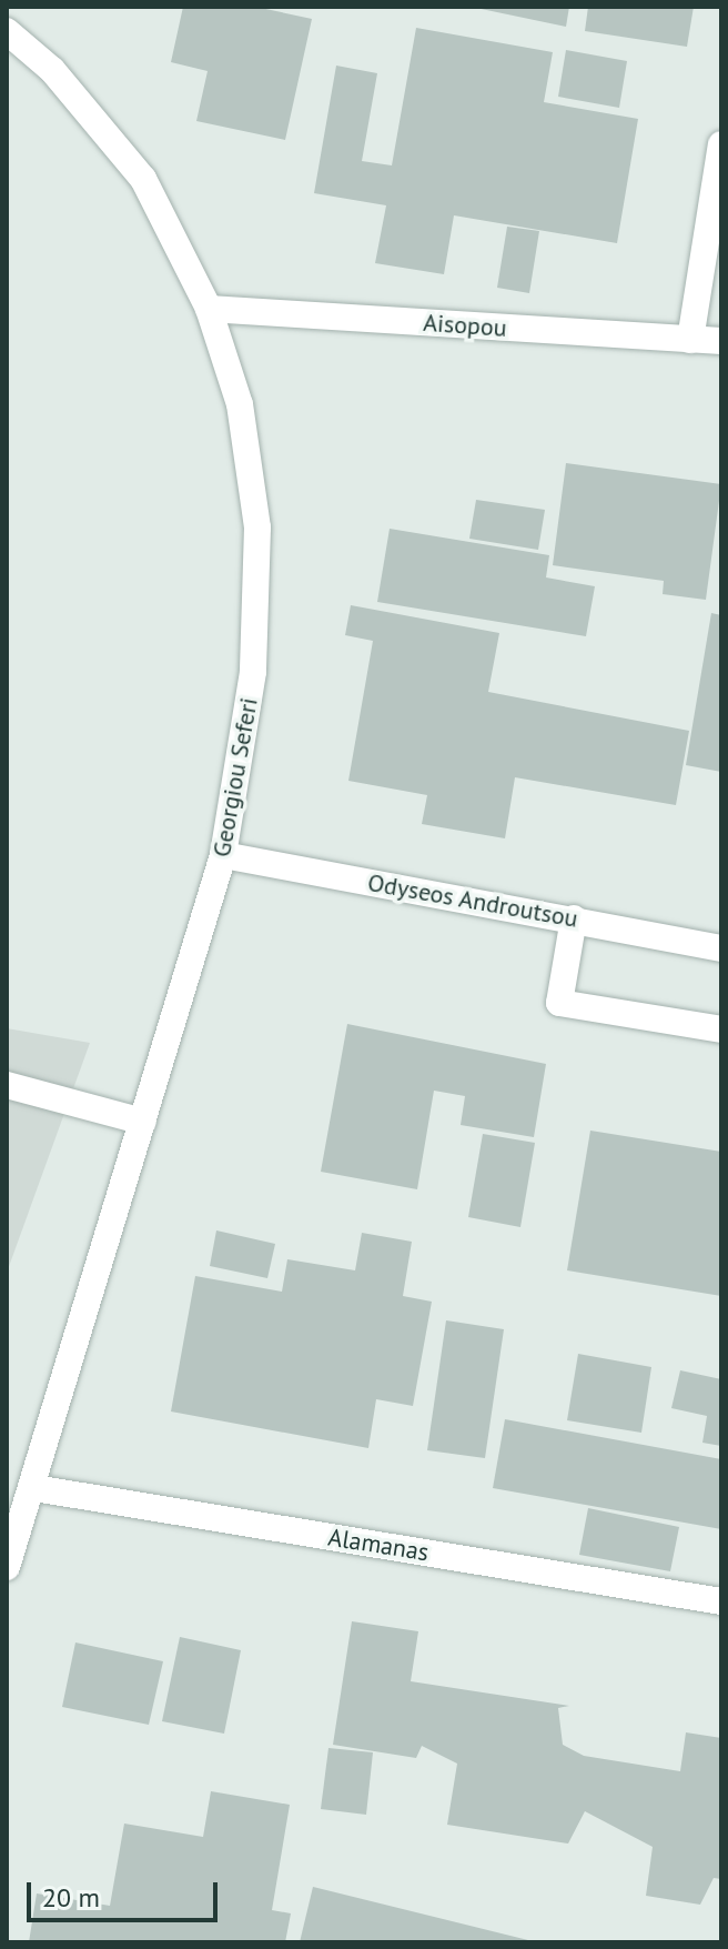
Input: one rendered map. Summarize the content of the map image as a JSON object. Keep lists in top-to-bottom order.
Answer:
{
  "streets": {
    "street": [
      "Aisopou",
      "Georgiou Seferi",
      "Odyseos Androutsou",
      "Alamanas"
    ]
  },
  "crossings": [
    ["Aisopou", "Georgiou Seferi"],
    ["Georgiou Seferi", "Odyseos Androutsou"],
    ["Georgiou Seferi", "Alamanas"]
  ],
  "scale_bar": "20 m"
}
